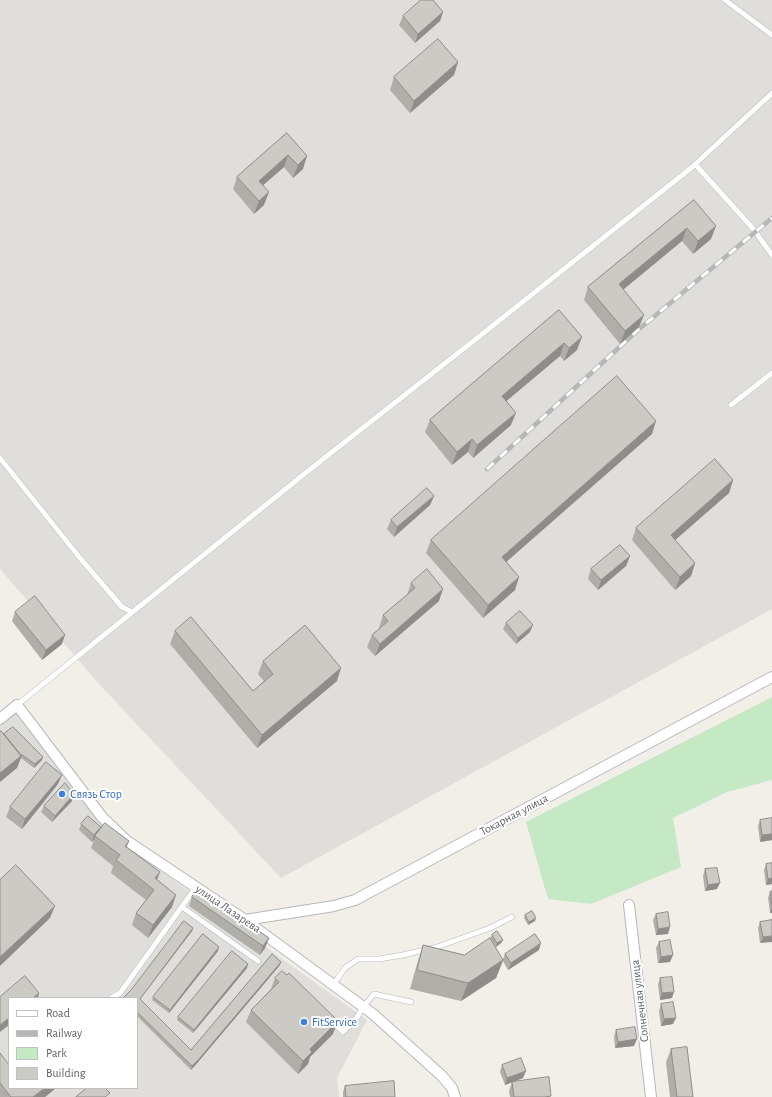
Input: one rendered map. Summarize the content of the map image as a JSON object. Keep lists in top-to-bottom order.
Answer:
{
  "streets": {
    "street": ["Токарная улица", "улица Лазарева", "Солнечная улица"]
  },
  "crossings": [
    ["Токарная улица", "улица Лазарева"]
  ],
  "places": ["Связь Стор", "FitService"],
  "legend": [
    "Road",
    "Railway",
    "Park",
    "Building"
  ]
}
